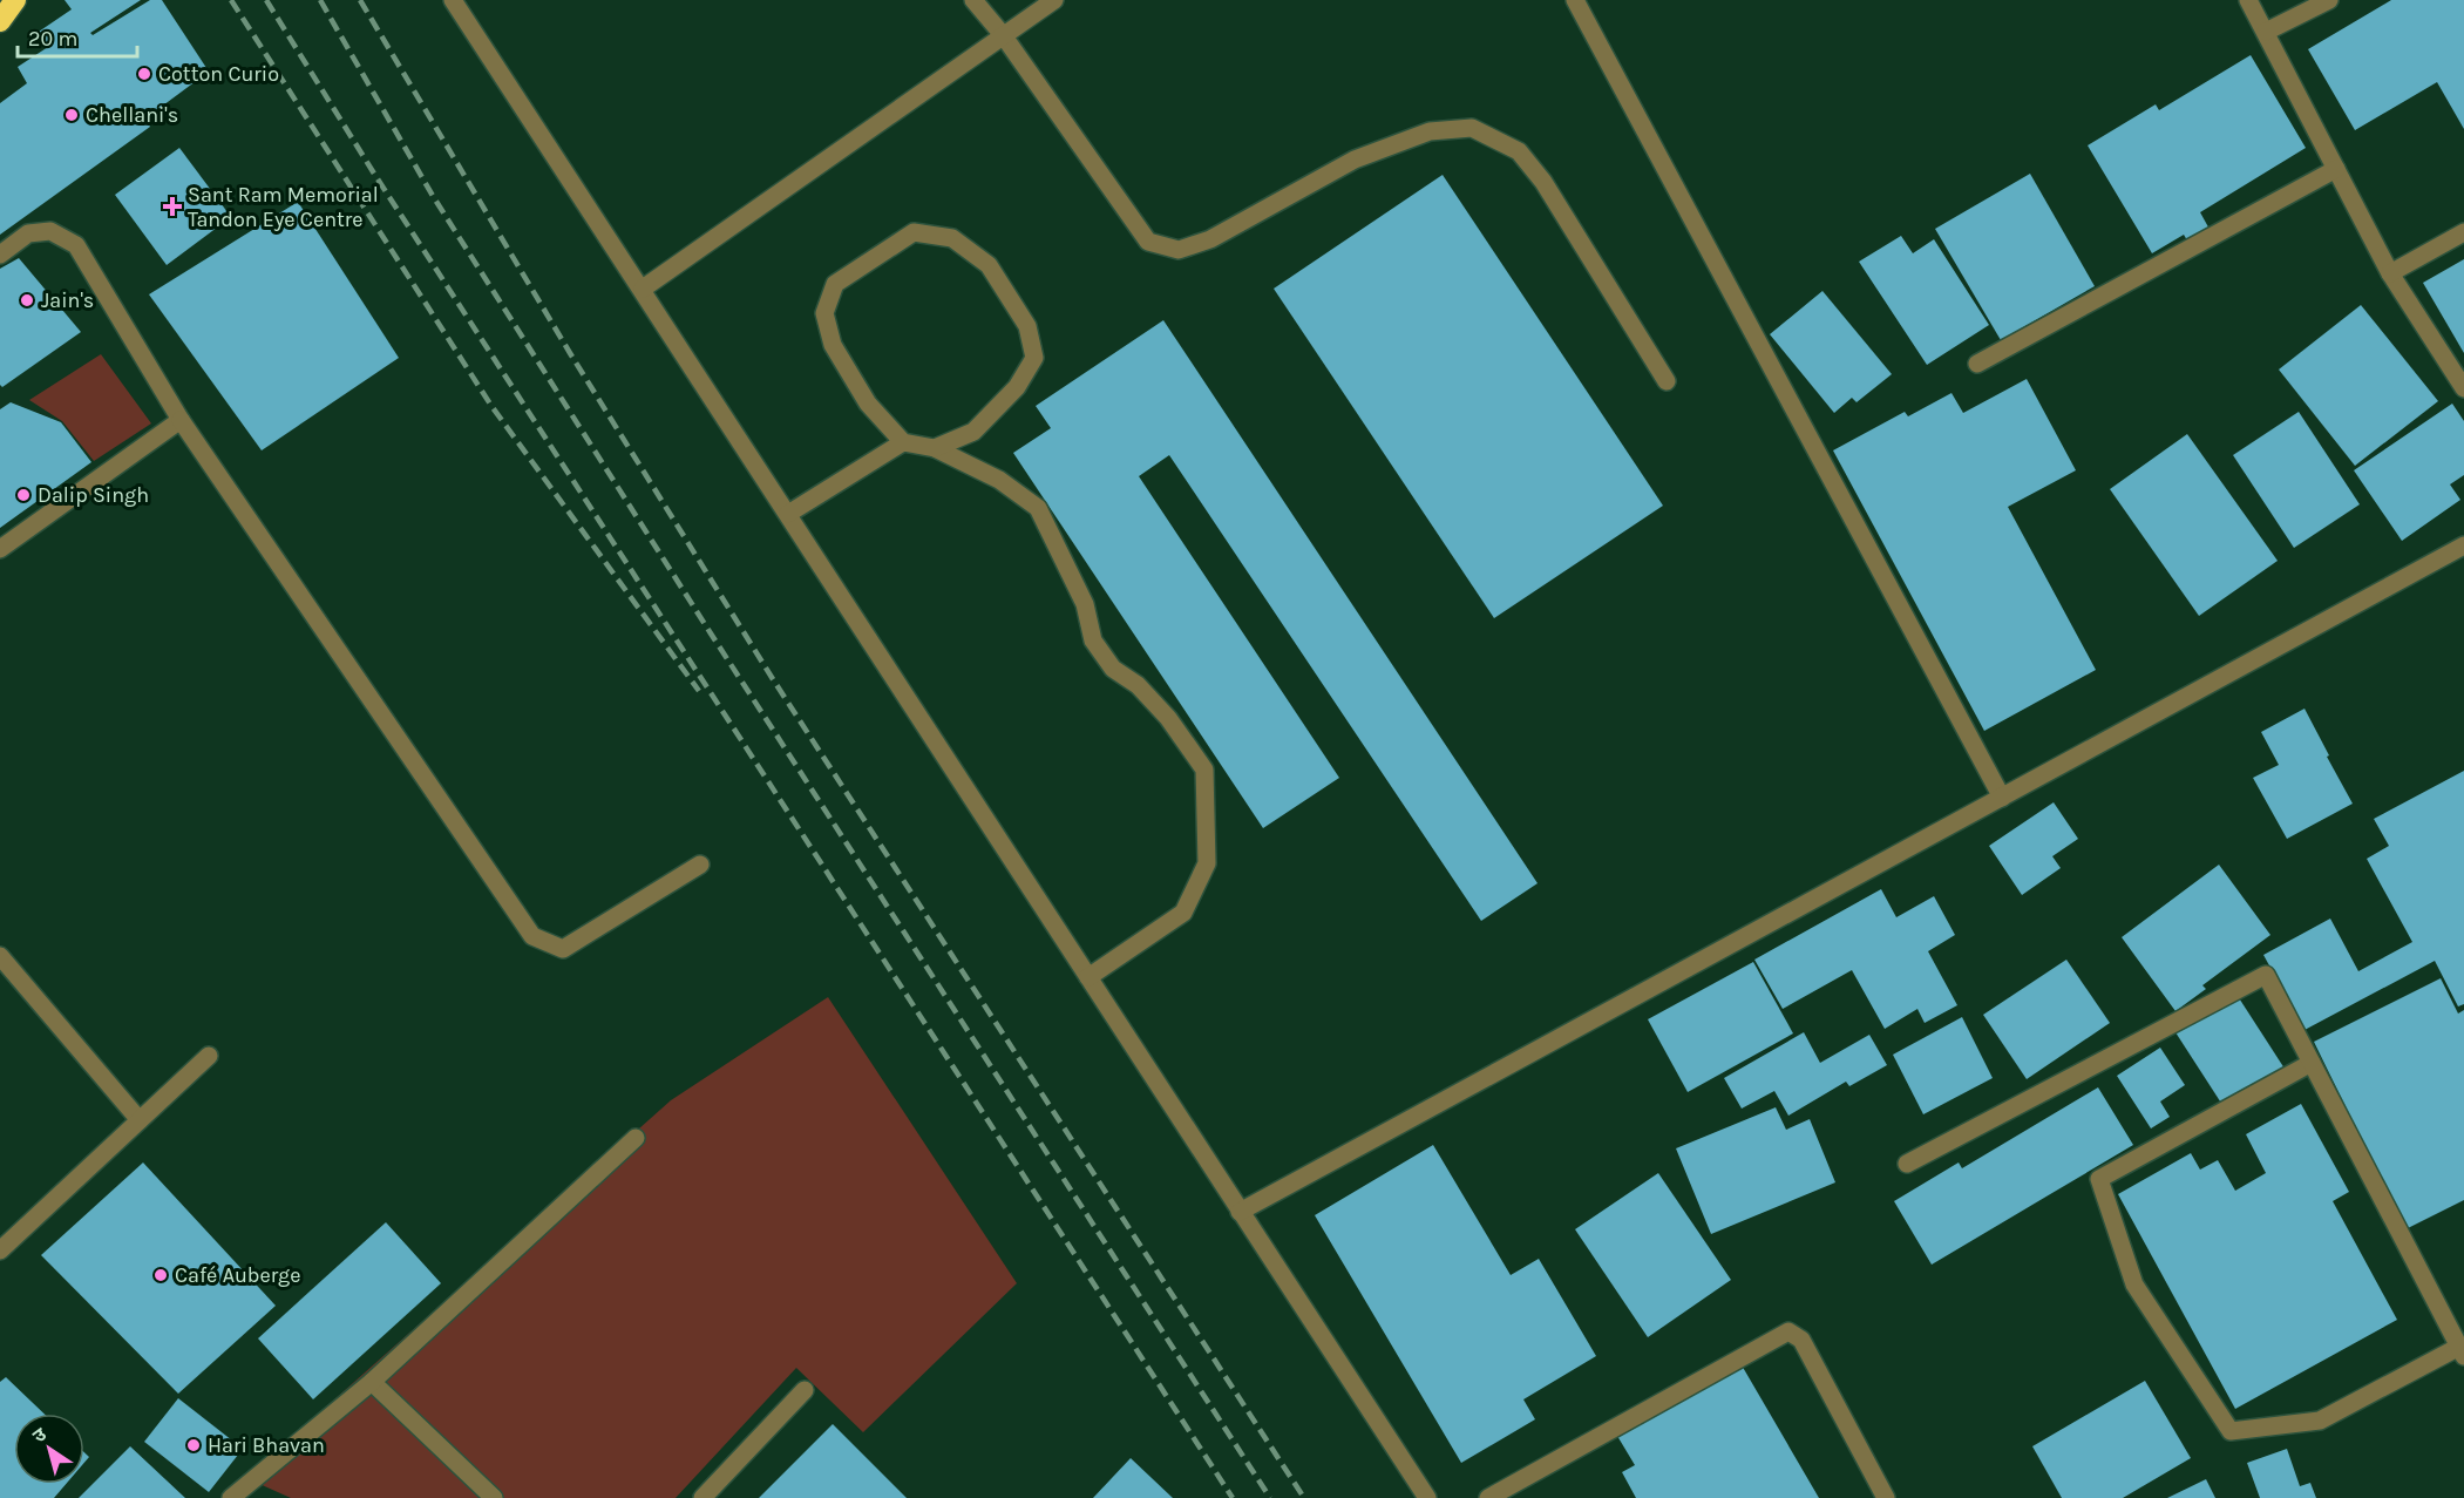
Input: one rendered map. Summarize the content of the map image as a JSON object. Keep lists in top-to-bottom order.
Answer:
{
  "places": {
    "other": [
      "Cotton Curio",
      "Chellani's",
      "Jain's",
      "Dalip Singh",
      "Café Auberge",
      "Hari Bhavan"
    ],
    "health": ["Sant Ram Memorial Tandon Eye Centre"]
  },
  "scale_bar": "20 m",
  "north": "top left"
}
